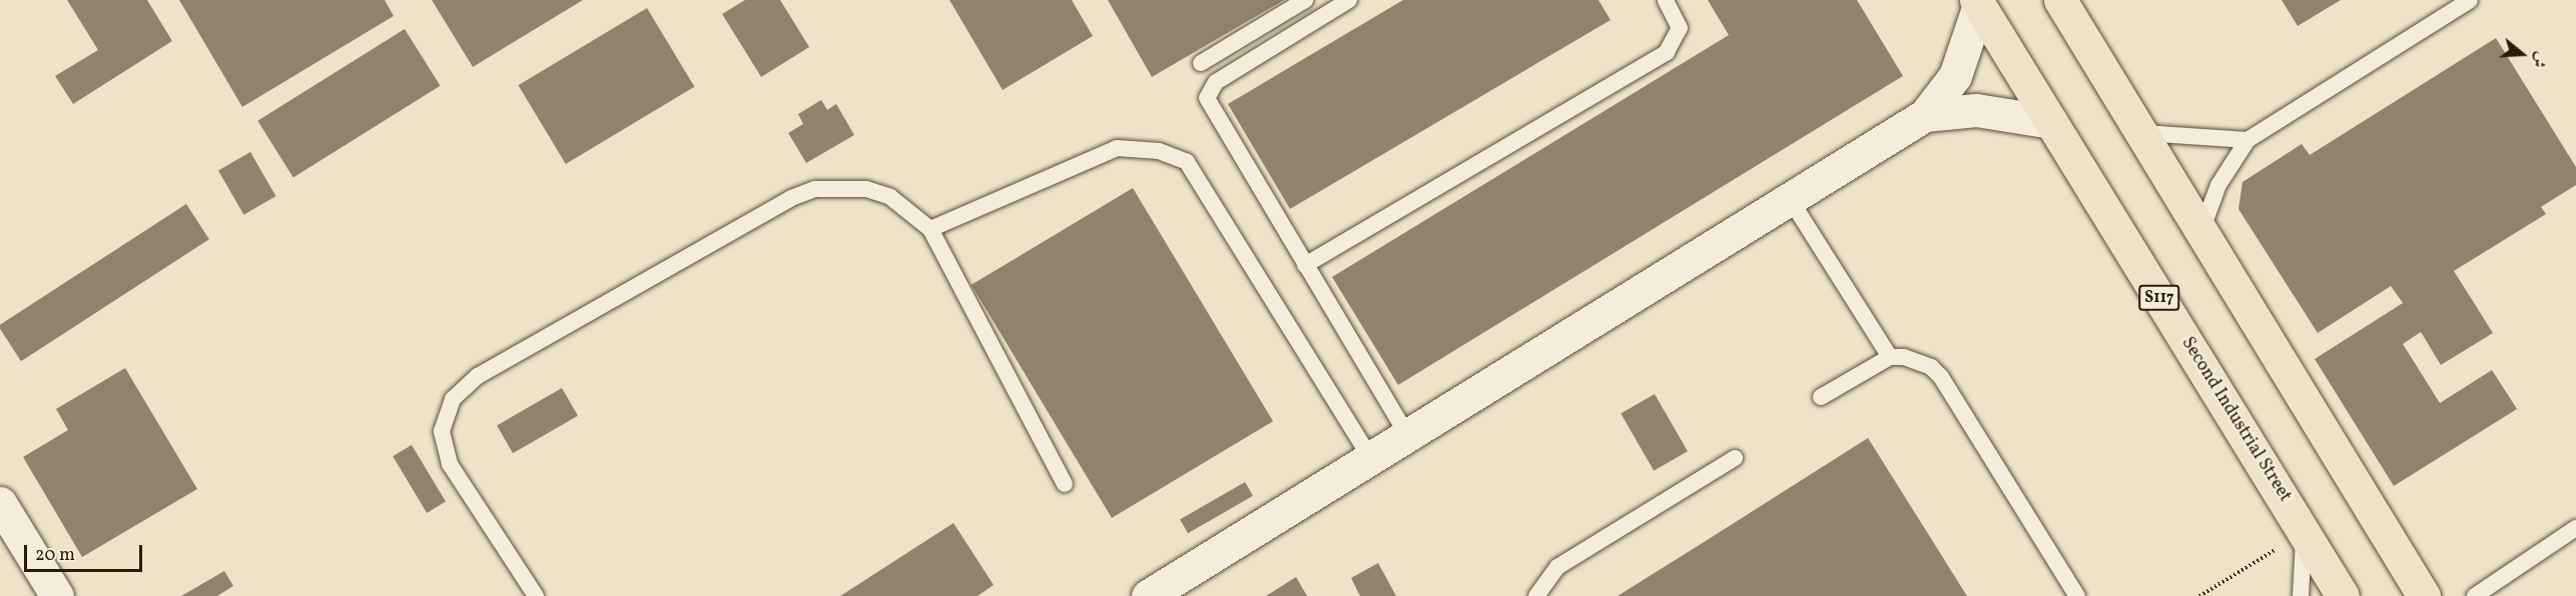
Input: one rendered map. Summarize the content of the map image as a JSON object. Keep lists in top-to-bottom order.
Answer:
{
  "streets": {
    "main road": ["S117", "Second Industrial Street"]
  },
  "scale_bar": "20 m",
  "north": "right"
}
